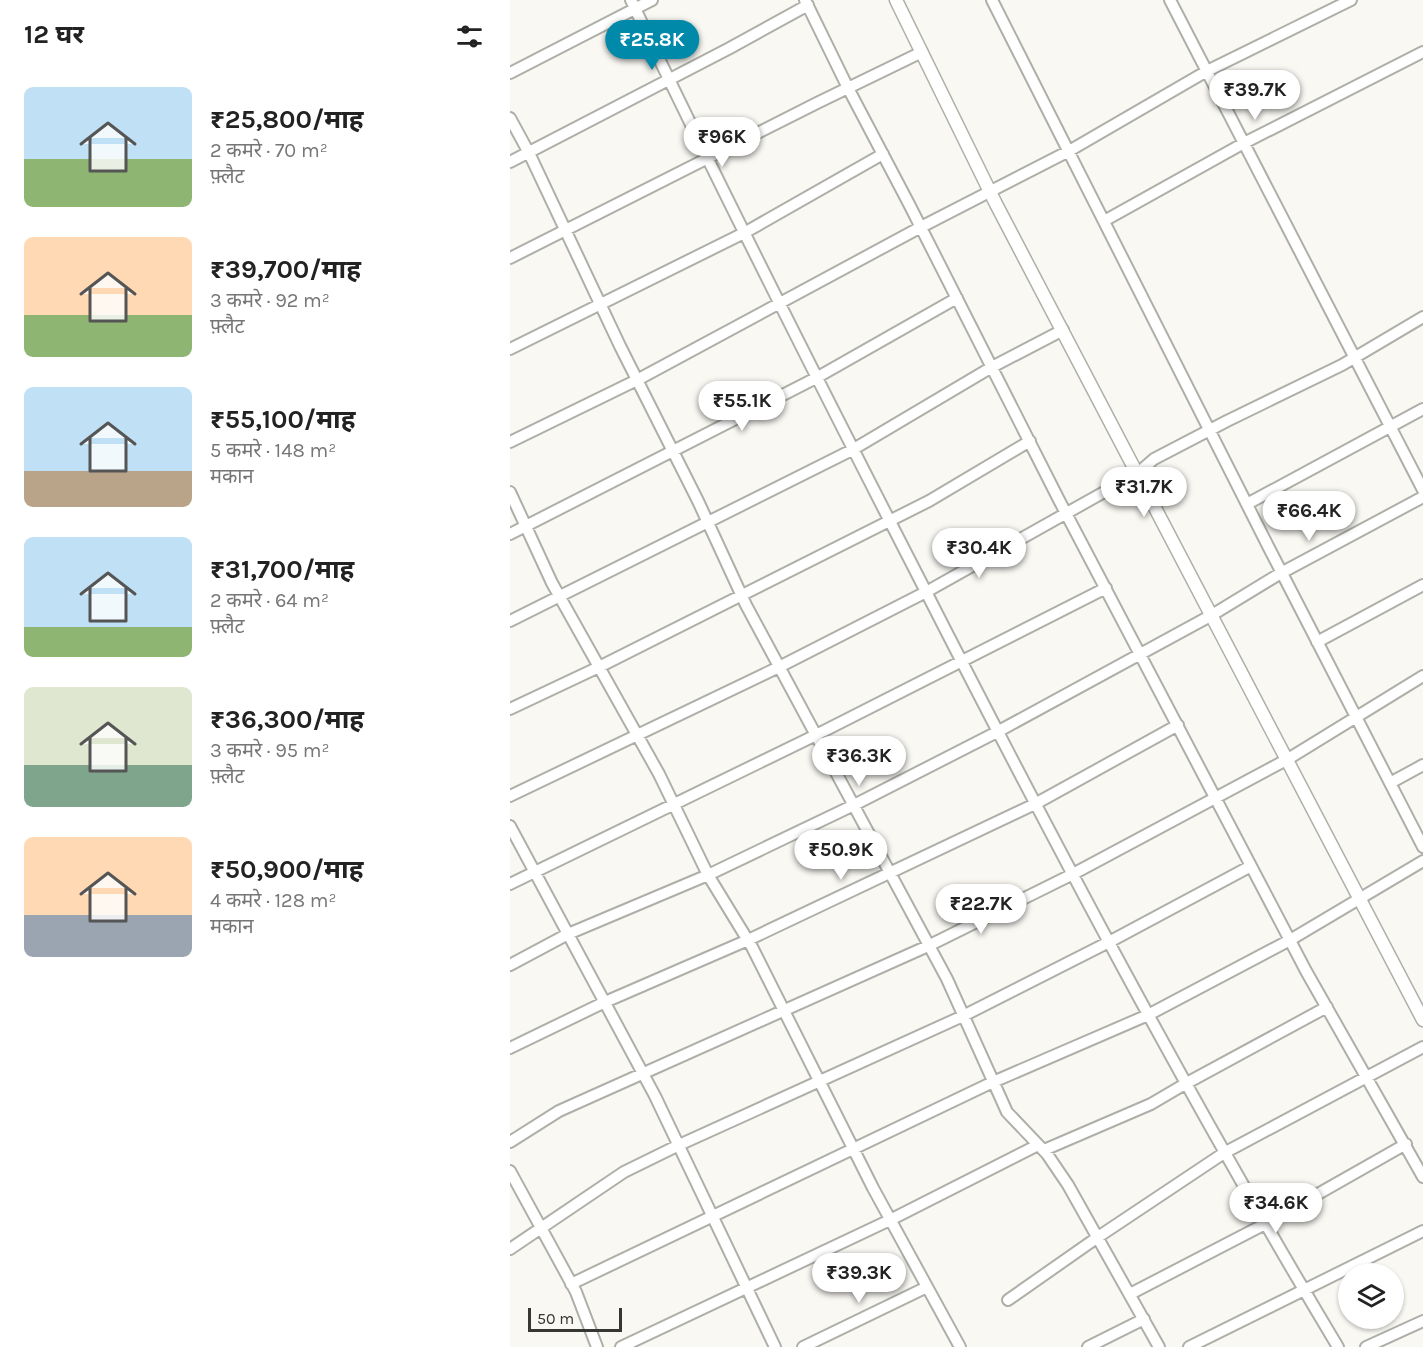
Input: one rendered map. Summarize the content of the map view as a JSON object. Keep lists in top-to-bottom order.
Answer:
{
  "scale_bar": "50 m",
  "page": {
    "heading": "12 घर",
    "price": [
      "₹25.8K",
      "₹39.7K",
      "₹96K",
      "₹55.1K",
      "₹31.7K",
      "₹66.4K",
      "₹30.4K",
      "₹36.3K",
      "₹50.9K",
      "₹22.7K",
      "₹34.6K",
      "₹39.3K"
    ],
    "list": [
      {
        "name": "₹25,800/माह",
        "note": "2 कमरे · 70 m² · फ़्लैट"
      },
      {
        "name": "₹39,700/माह",
        "note": "3 कमरे · 92 m² · फ़्लैट"
      },
      {
        "name": "₹55,100/माह",
        "note": "5 कमरे · 148 m² · मकान"
      },
      {
        "name": "₹31,700/माह",
        "note": "2 कमरे · 64 m² · फ़्लैट"
      },
      {
        "name": "₹36,300/माह",
        "note": "3 कमरे · 95 m² · फ़्लैट"
      },
      {
        "name": "₹50,900/माह",
        "note": "4 कमरे · 128 m² · मकान"
      }
    ],
    "scale": "50 m"
  }
}
